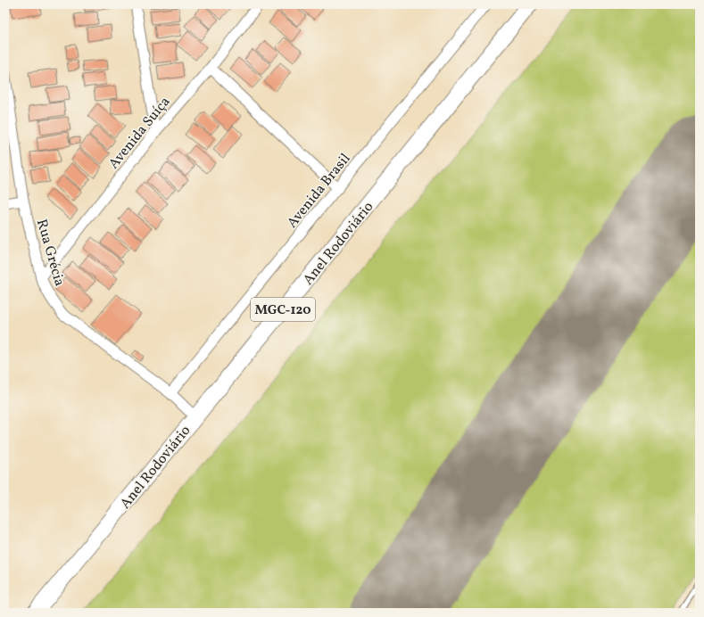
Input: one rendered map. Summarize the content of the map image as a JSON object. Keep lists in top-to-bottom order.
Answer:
{
  "streets": {
    "main road": ["Anel Rodoviário", "MGC-120"],
    "street": ["Avenida Suíça", "Avenida Brasil", "Rua Grécia"]
  },
  "crossings": [
    ["Avenida Suíça", "Rua Grécia"],
    ["Avenida Brasil", "Rua Grécia"],
    ["Anel Rodoviário", "Rua Grécia"]
  ]
}
